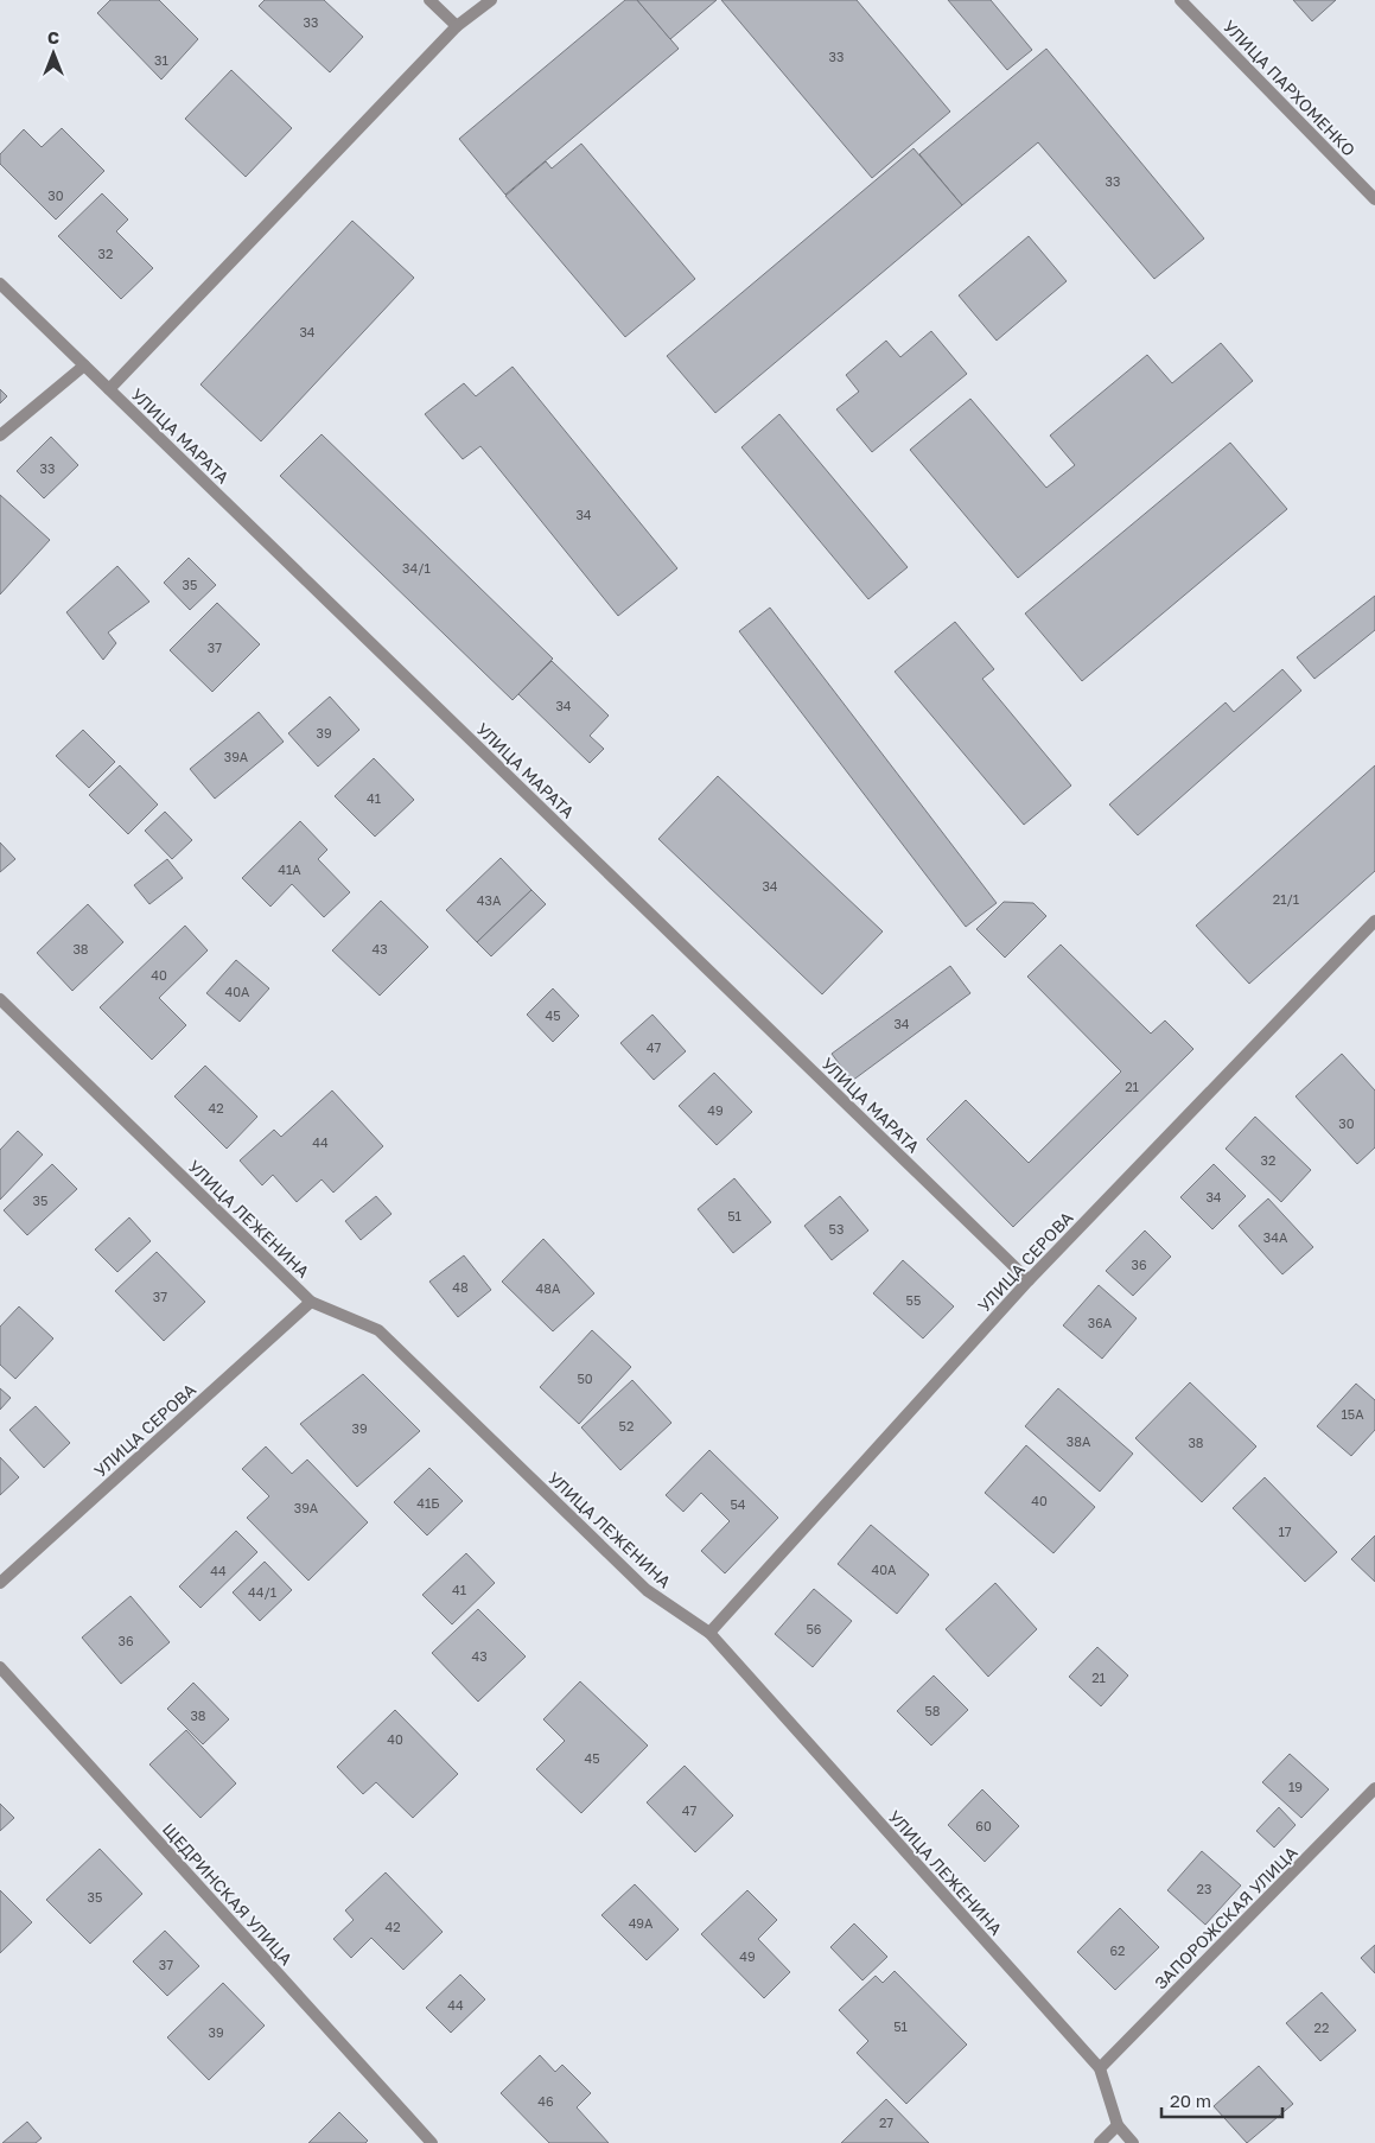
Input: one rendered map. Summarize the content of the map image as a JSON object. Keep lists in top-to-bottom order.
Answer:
{
  "streets": {
    "street": [
      "УЛИЦА ПАРХОМЕНКО",
      "УЛИЦА МАРАТА",
      "УЛИЦА ЛЕЖЕНИНА",
      "УЛИЦА СЕРОВА",
      "ЩЕДРИНСКАЯ УЛИЦА",
      "ЗАПОРОЖСКАЯ УЛИЦА"
    ]
  },
  "crossings": [
    ["УЛИЦА МАРАТА", "УЛИЦА СЕРОВА"],
    ["УЛИЦА ЛЕЖЕНИНА", "УЛИЦА СЕРОВА"],
    ["УЛИЦА ЛЕЖЕНИНА", "ЗАПОРОЖСКАЯ УЛИЦА"]
  ],
  "house_numbers": [
    "33",
    "33",
    "31",
    "33",
    "30",
    "32",
    "34",
    "33",
    "34",
    "34/1",
    "35",
    "37",
    "34",
    "39",
    "39А",
    "41",
    "41А",
    "34",
    "21/1",
    "43А",
    "38",
    "43",
    "40",
    "40А",
    "45",
    "34",
    "47",
    "21",
    "42",
    "49",
    "30",
    "44",
    "32",
    "34",
    "35",
    "51",
    "53",
    "34А",
    "36",
    "48",
    "48А",
    "37",
    "55",
    "36А",
    "50",
    "15А",
    "52",
    "39",
    "38А",
    "38",
    "40",
    "41Б",
    "54",
    "39А",
    "17",
    "40А",
    "44",
    "41",
    "44/1",
    "56",
    "36",
    "43",
    "21",
    "58",
    "38",
    "40",
    "45",
    "19",
    "47",
    "60",
    "23",
    "35",
    "49А",
    "42",
    "62",
    "49",
    "37",
    "44",
    "51",
    "22",
    "39",
    "46",
    "27"
  ],
  "scale_bar": "20 m",
  "north": "top"
}
